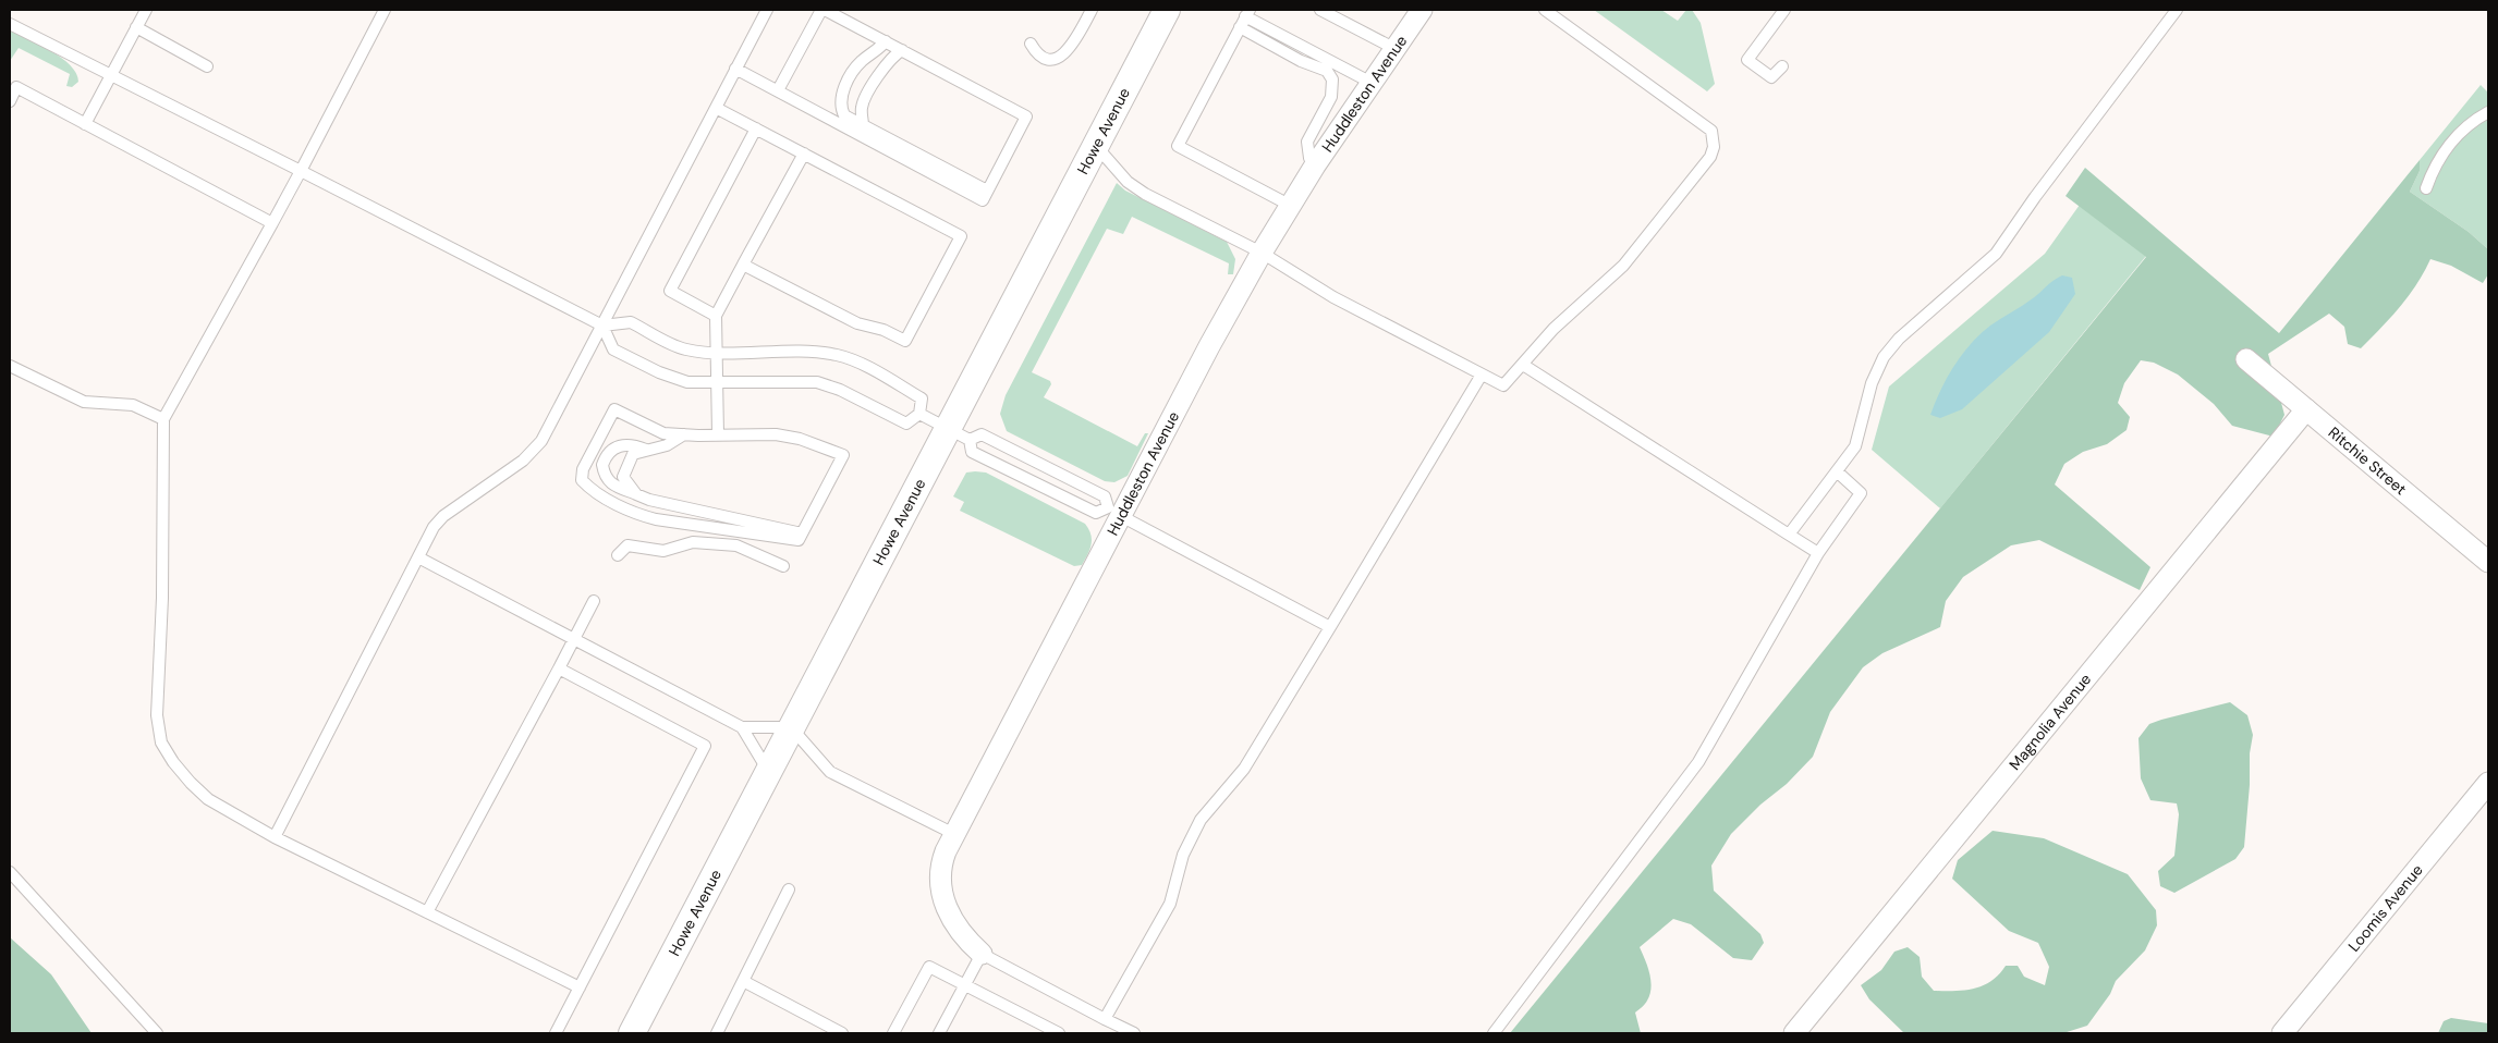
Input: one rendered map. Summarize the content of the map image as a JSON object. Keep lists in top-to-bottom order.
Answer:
{
  "streets": {
    "street": [
      "Huddleston Avenue",
      "Howe Avenue",
      "Ritchie Street",
      "Magnolia Avenue",
      "Loomis Avenue"
    ]
  },
  "crossings": [
    ["Ritchie Street", "Magnolia Avenue"]
  ]
}
